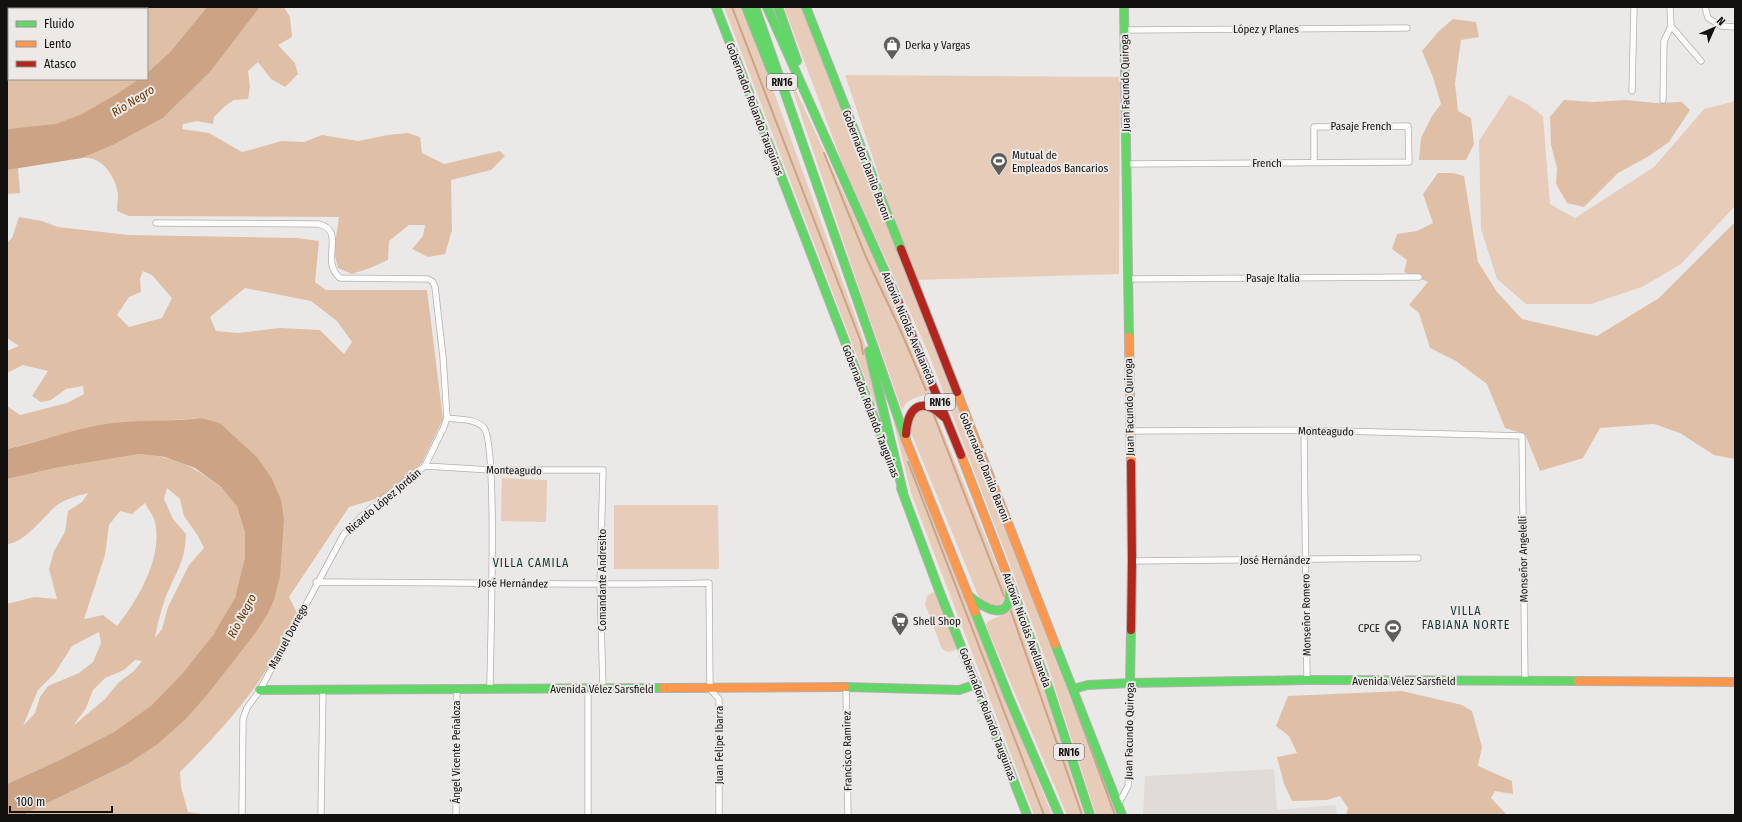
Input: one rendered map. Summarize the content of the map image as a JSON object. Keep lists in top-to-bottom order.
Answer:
{
  "streets": {
    "main road": [
      "RN16",
      "Juan Facundo Quiroga",
      "Gobernador Rolando Tauguinas",
      "Gobernador Danilo Baroni",
      "Autovía Nicolás Avellaneda",
      "Avenida Vélez Sarsfield"
    ],
    "street": [
      "López y Planes",
      "Pasaje French",
      "French",
      "Pasaje Italia",
      "Monteagudo",
      "Ricardo López Jordán",
      "Monseñor Angelelli",
      "José Hernández",
      "Comandante Andresito",
      "Monseñor Romero",
      "Manuel Dorrego",
      "Juan Felipe Ibarra",
      "Francisco Ramírez",
      "Ángel Vicente Peñaloza"
    ]
  },
  "crossings": [
    ["López y Planes", "Juan Facundo Quiroga"],
    ["Juan Facundo Quiroga", "French"],
    ["Juan Facundo Quiroga", "Gobernador Danilo Baroni"],
    ["Juan Facundo Quiroga", "Pasaje Italia"],
    ["Juan Facundo Quiroga", "Monteagudo"],
    ["Juan Facundo Quiroga", "José Hernández"],
    ["Juan Facundo Quiroga", "Avenida Vélez Sarsfield"],
    ["Gobernador Rolando Tauguinas", "Avenida Vélez Sarsfield"],
    ["Pasaje French", "French"],
    ["Gobernador Danilo Baroni", "Avenida Vélez Sarsfield"],
    ["Monteagudo", "Ricardo López Jordán"],
    ["Monteagudo", "Monseñor Angelelli"],
    ["Monteagudo", "Comandante Andresito"],
    ["Monteagudo", "Monseñor Romero"],
    ["Ricardo López Jordán", "José Hernández"],
    ["Ricardo López Jordán", "Manuel Dorrego"],
    ["Monseñor Angelelli", "Avenida Vélez Sarsfield"],
    ["José Hernández", "Comandante Andresito"],
    ["José Hernández", "Monseñor Romero"],
    ["José Hernández", "Manuel Dorrego"],
    ["José Hernández", "Juan Felipe Ibarra"],
    ["Comandante Andresito", "Avenida Vélez Sarsfield"],
    ["Monseñor Romero", "Avenida Vélez Sarsfield"],
    ["Manuel Dorrego", "Avenida Vélez Sarsfield"],
    ["Avenida Vélez Sarsfield", "Juan Felipe Ibarra"],
    ["Avenida Vélez Sarsfield", "Francisco Ramírez"],
    ["Avenida Vélez Sarsfield", "Ángel Vicente Peñaloza"]
  ],
  "districts": ["VILLA CAMILA", "VILLA FABIANA NORTE"],
  "water": ["Río Negro"],
  "places": {
    "shop": ["Derka y Vargas"],
    "sports": ["Mutual de Empleados Bancarios", "CPCE"],
    "supermarket": ["Shell Shop"]
  },
  "legend": ["Fluido", "Lento", "Atasco"],
  "scale_bar": "100 m",
  "north": "top right"
}
